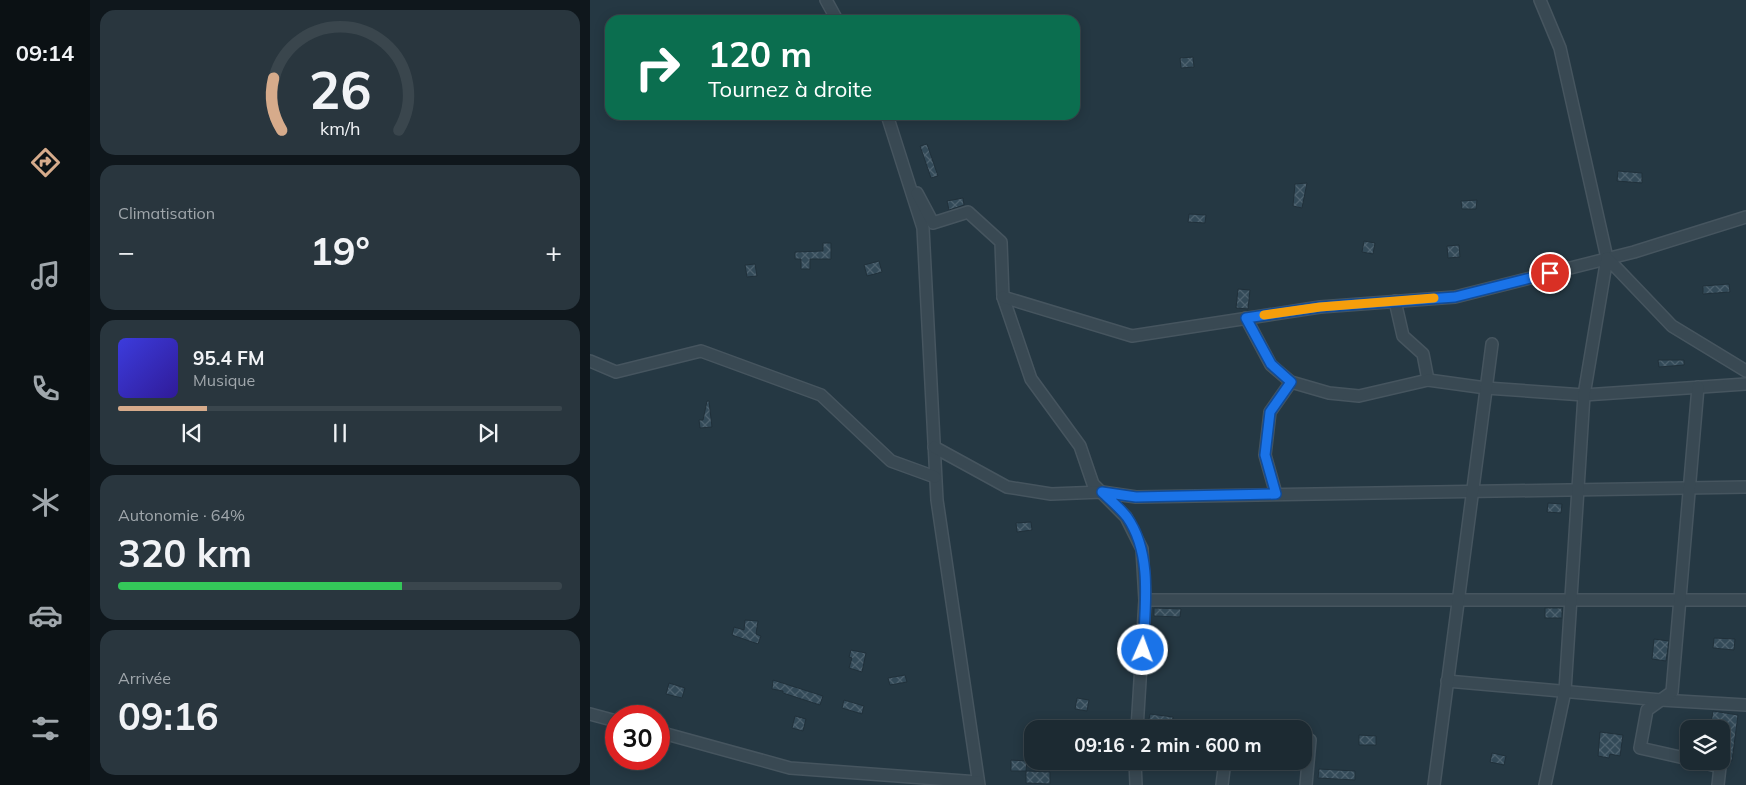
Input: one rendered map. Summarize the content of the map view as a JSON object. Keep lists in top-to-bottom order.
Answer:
{
  "page": {
    "tabs": "09:14",
    "turn": ["120 m", "Tournez à droite"],
    "tile": [
      "Climatisation",
      ["Autonomie · 64%", "320 km"],
      ["Arrivée", "09:16"]
    ],
    "heat": ["−", "19°", "+"],
    "song": ["95.4 FM", "Musique"],
    "limit": "30",
    "trip": "09:16 · 2 min · 600 m",
    "gauge": ["26", "km/h"]
  }
}
